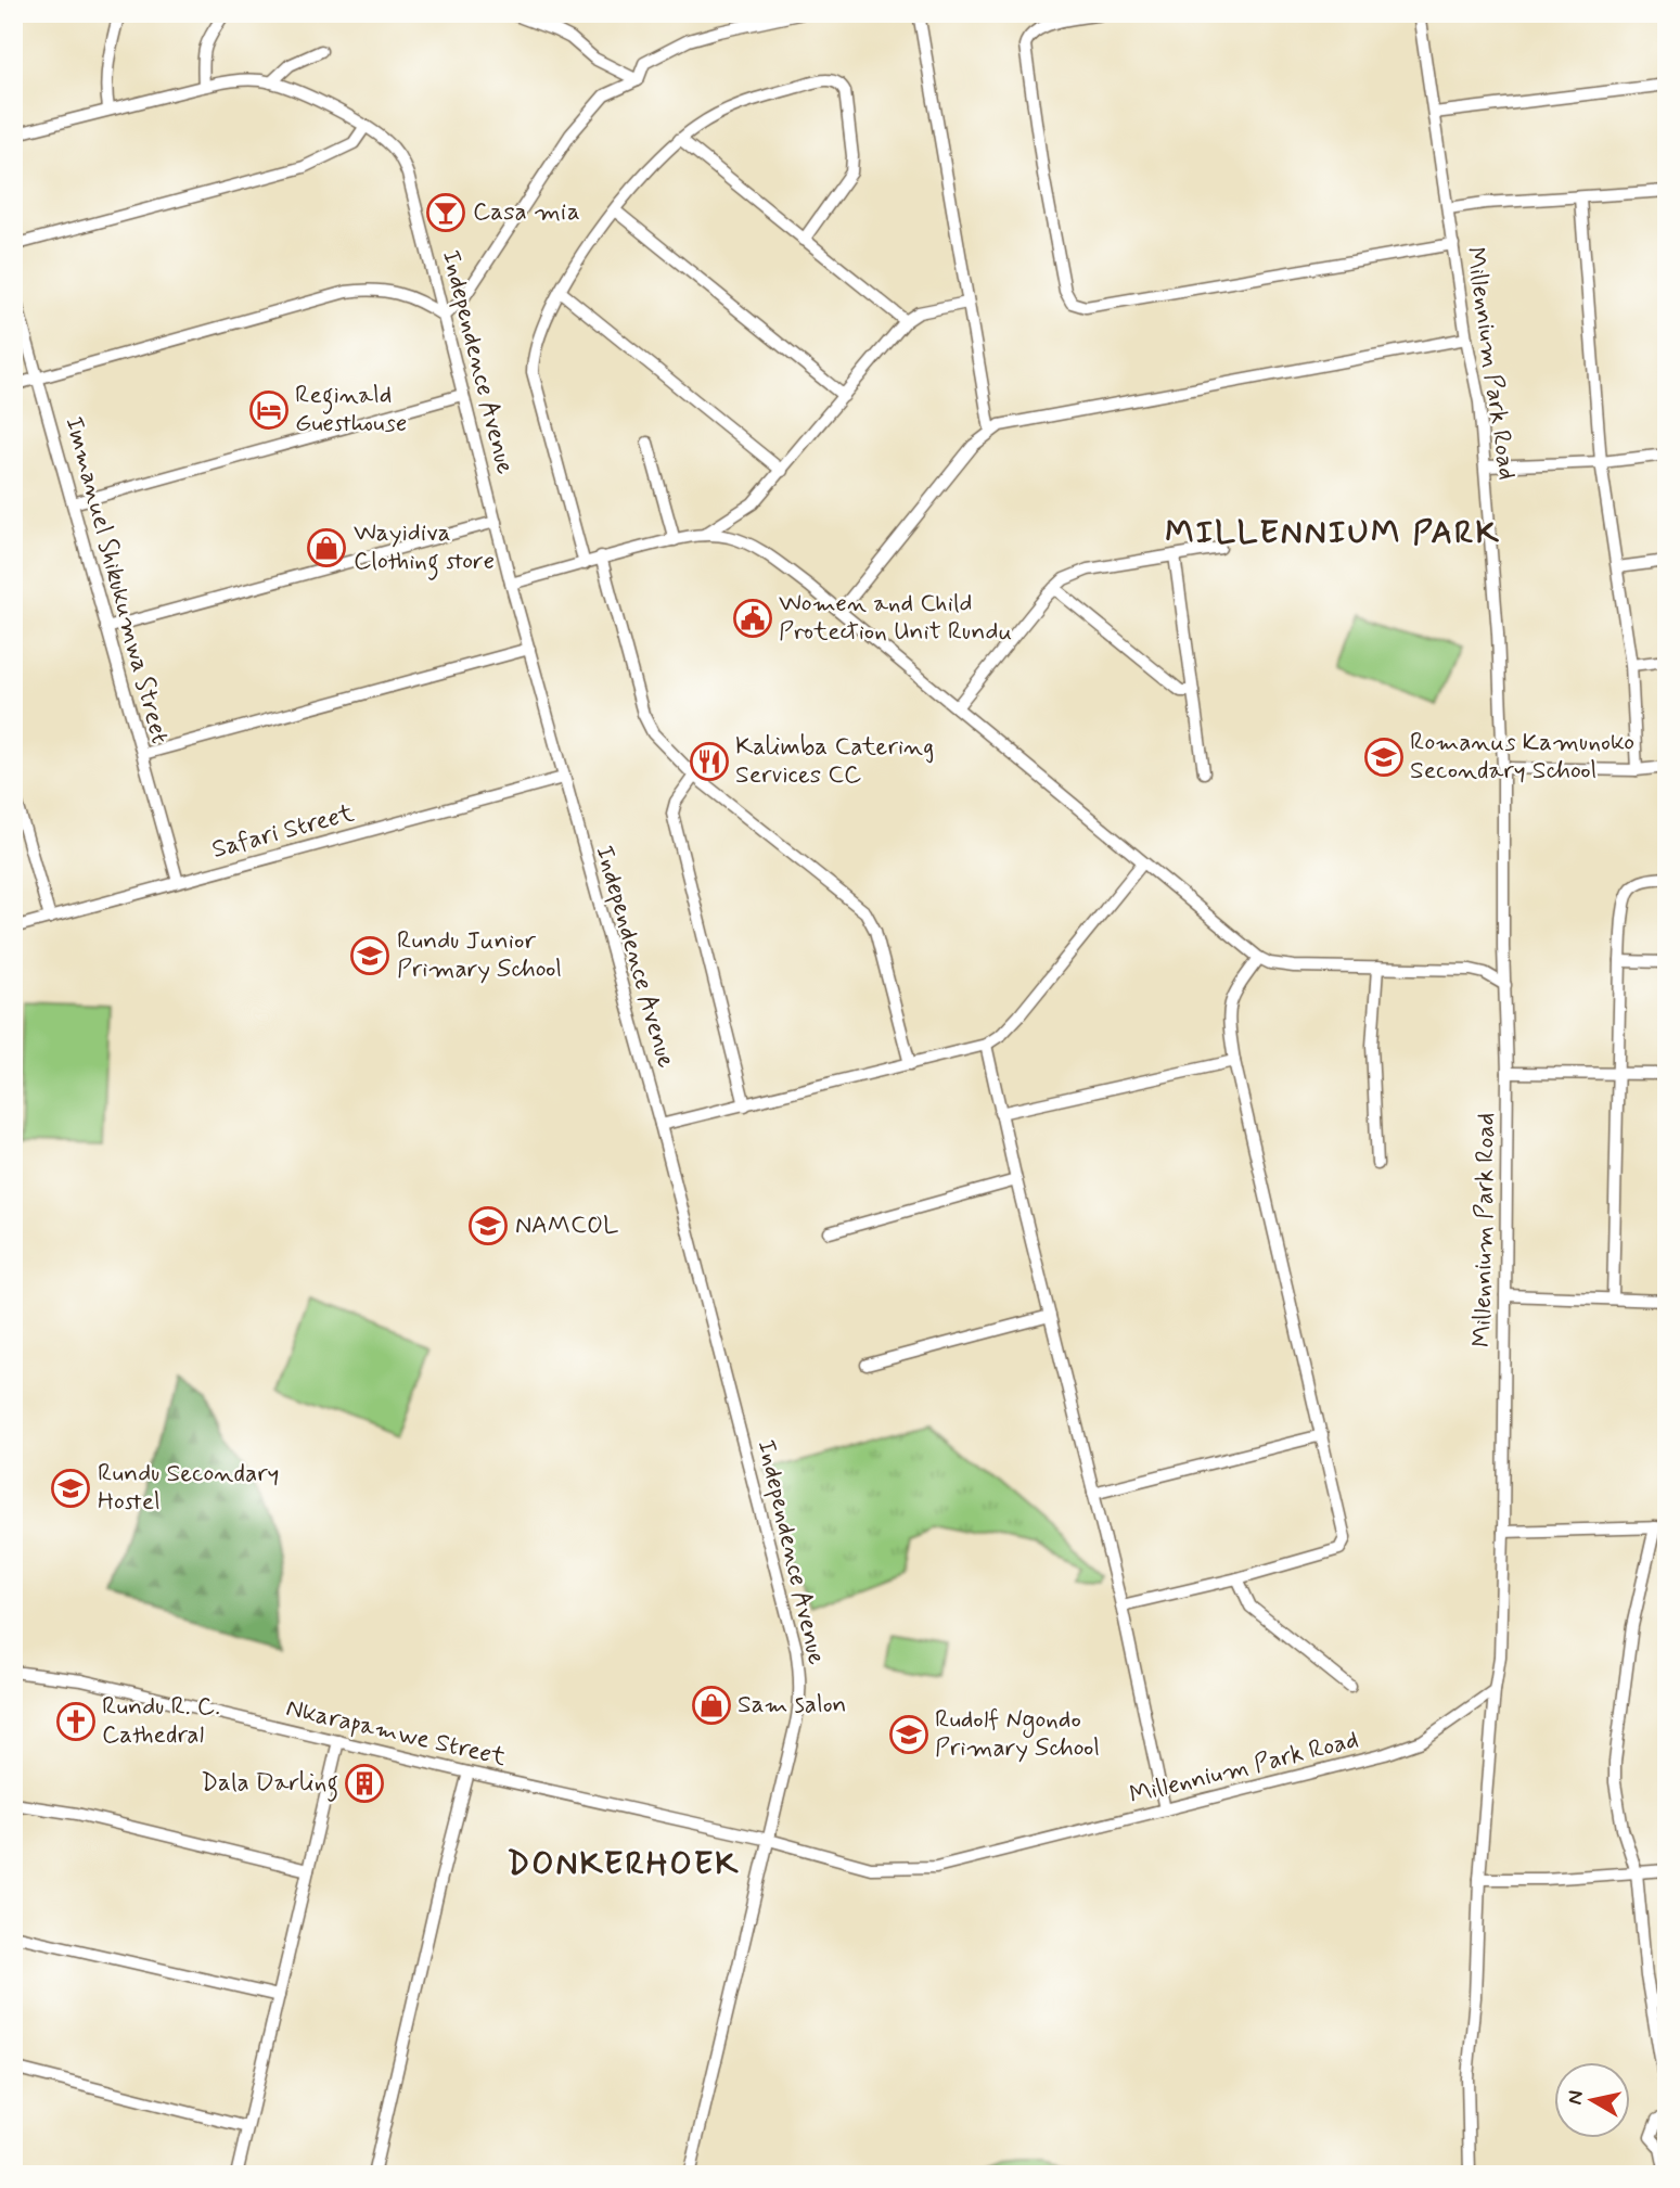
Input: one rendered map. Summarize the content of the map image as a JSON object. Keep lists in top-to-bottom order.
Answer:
{
  "streets": {
    "street": [
      "Independence Avenue",
      "Millennium Park Road",
      "Immanuel Shikukumwa Street",
      "Safari Street",
      "Nkarapamwe Street"
    ]
  },
  "crossings": [
    ["Independence Avenue", "Millennium Park Road"],
    ["Independence Avenue", "Safari Street"],
    ["Independence Avenue", "Nkarapamwe Street"],
    ["Millennium Park Road", "Nkarapamwe Street"],
    ["Immanuel Shikukumwa Street", "Safari Street"]
  ],
  "districts": ["MILLENNIUM PARK", "DONKERHOEK"],
  "places": {
    "bar": ["Casa mia"],
    "hotel": ["Reginald Guesthouse"],
    "shop": ["Wayidiva Clothing store", "Sam salon"],
    "public building": ["Women and Child Protection Unit Rundu"],
    "school or university": [
      "Romanus Kamunoko Secondary School",
      "Rundu Junior Primary School",
      "NAMCOL",
      "Rundu Secondary Hostel",
      "Rudolf Ngondo Primary School"
    ],
    "restaurant": ["Kalimba Catering Services CC"],
    "church": ["Rundu R. C. Cathedral"],
    "building": ["Dala Darling"]
  },
  "north": "left"
}
